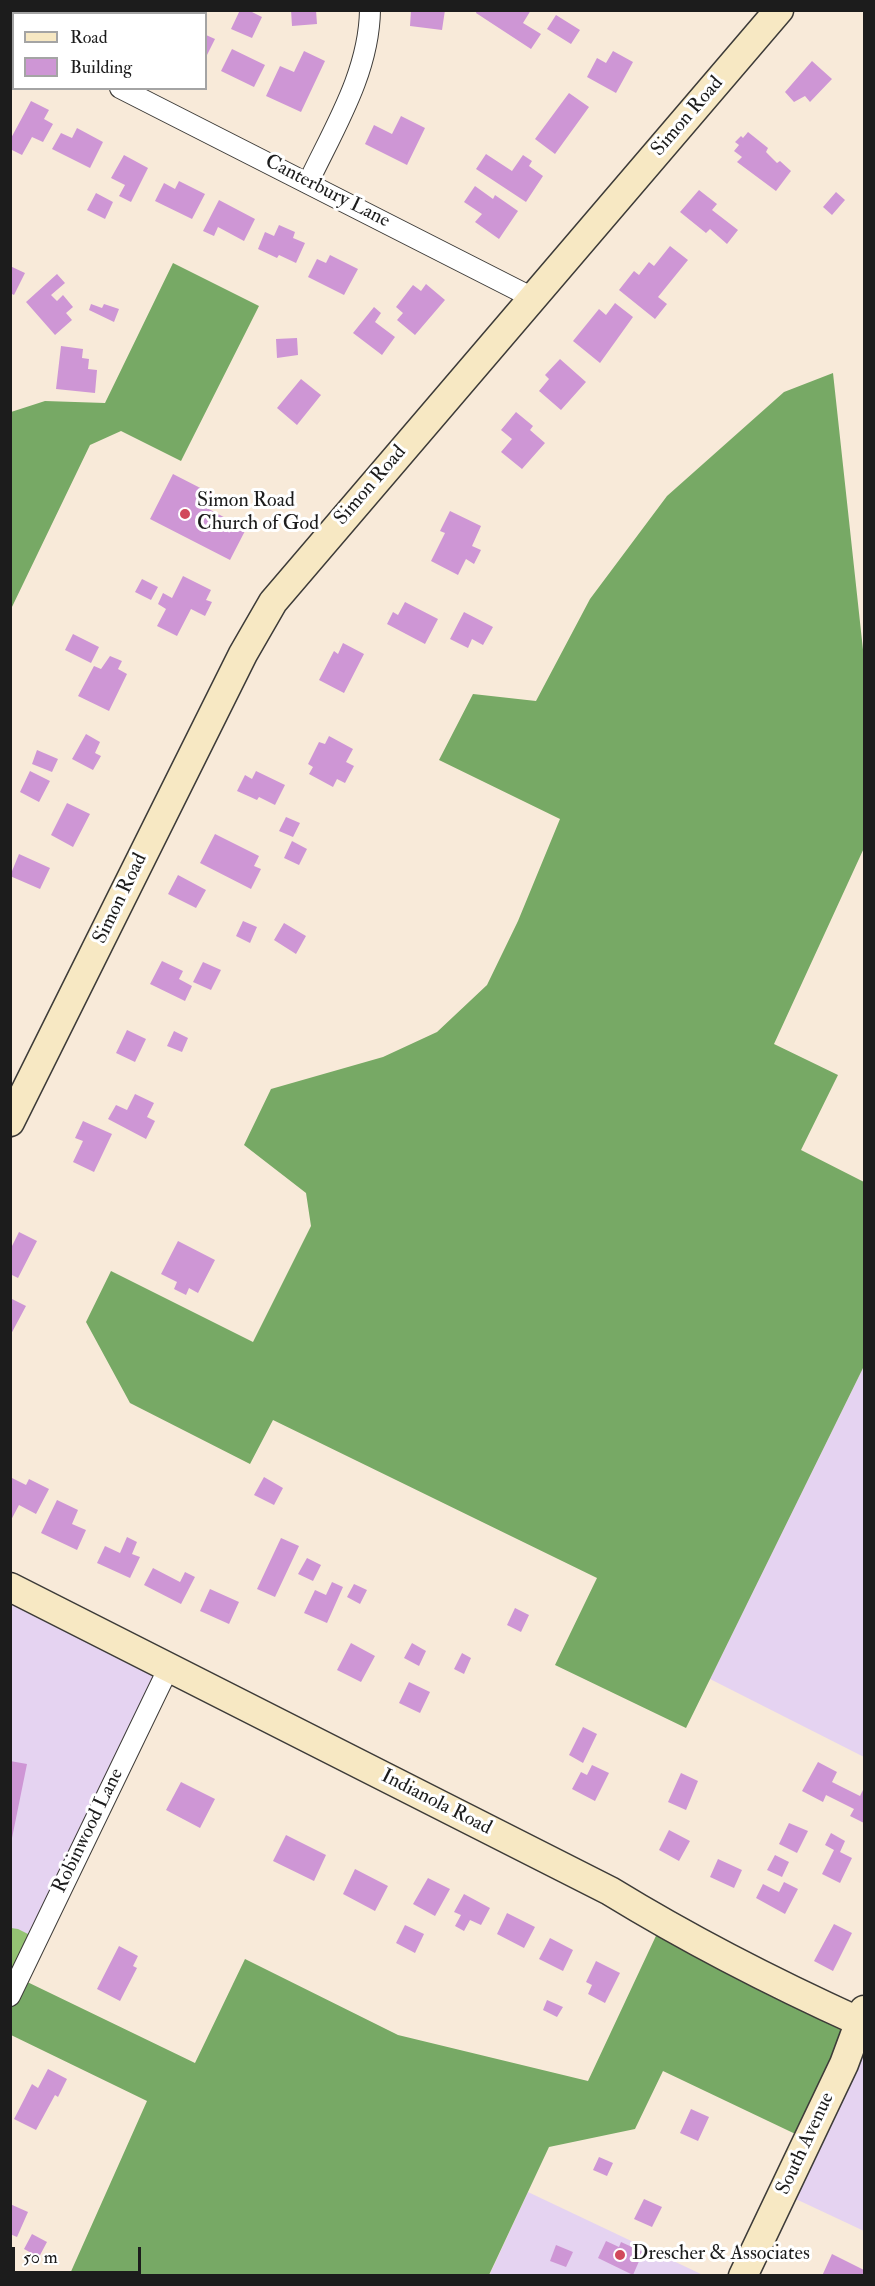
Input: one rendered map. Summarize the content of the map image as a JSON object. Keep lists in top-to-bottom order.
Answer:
{
  "streets": {
    "street": [
      "Simon Road",
      "Canterbury Lane",
      "Indianola Road",
      "Robinwood Lane",
      "South Avenue"
    ]
  },
  "crossings": [
    ["Simon Road", "Canterbury Lane"],
    ["Indianola Road", "Robinwood Lane"],
    ["Indianola Road", "South Avenue"]
  ],
  "places": ["Simon Road Church of God", "Drescher & Associates"],
  "legend": ["Road", "Building"],
  "scale_bar": "50 m"
}
